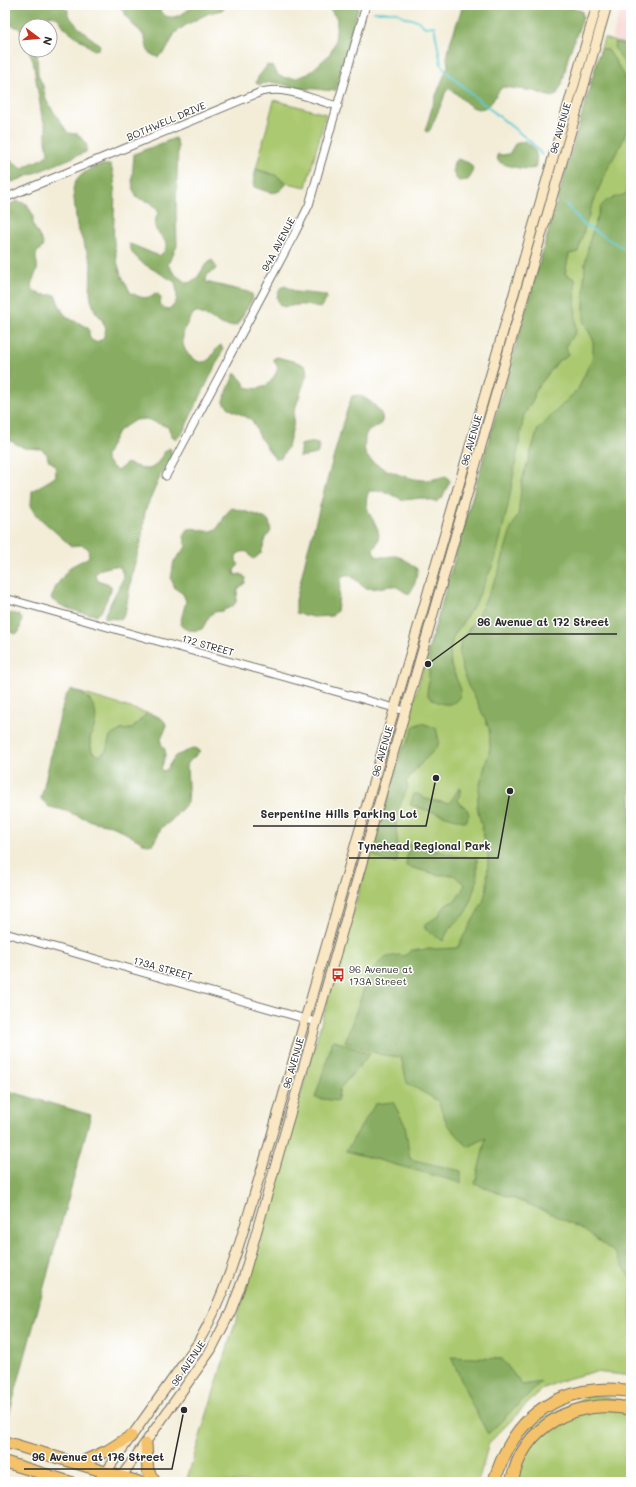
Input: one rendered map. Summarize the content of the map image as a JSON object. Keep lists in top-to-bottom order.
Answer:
{
  "streets": {
    "main road": ["96 AVENUE"],
    "street": [
      "BOTHWELL DRIVE",
      "94A AVENUE",
      "172 STREET",
      "173A STREET"
    ]
  },
  "crossings": [
    ["BOTHWELL DRIVE", "94A AVENUE"],
    ["96 AVENUE", "172 STREET"],
    ["96 AVENUE", "173A STREET"]
  ],
  "places": {
    "other": [
      "96 Avenue at 172 Street",
      "Serpentine Hills Parking Lot",
      "Tynehead Regional Park",
      "96 Avenue at 176 Street"
    ],
    "bus stop": ["96 Avenue at 173A Street"]
  },
  "north": "right"
}
